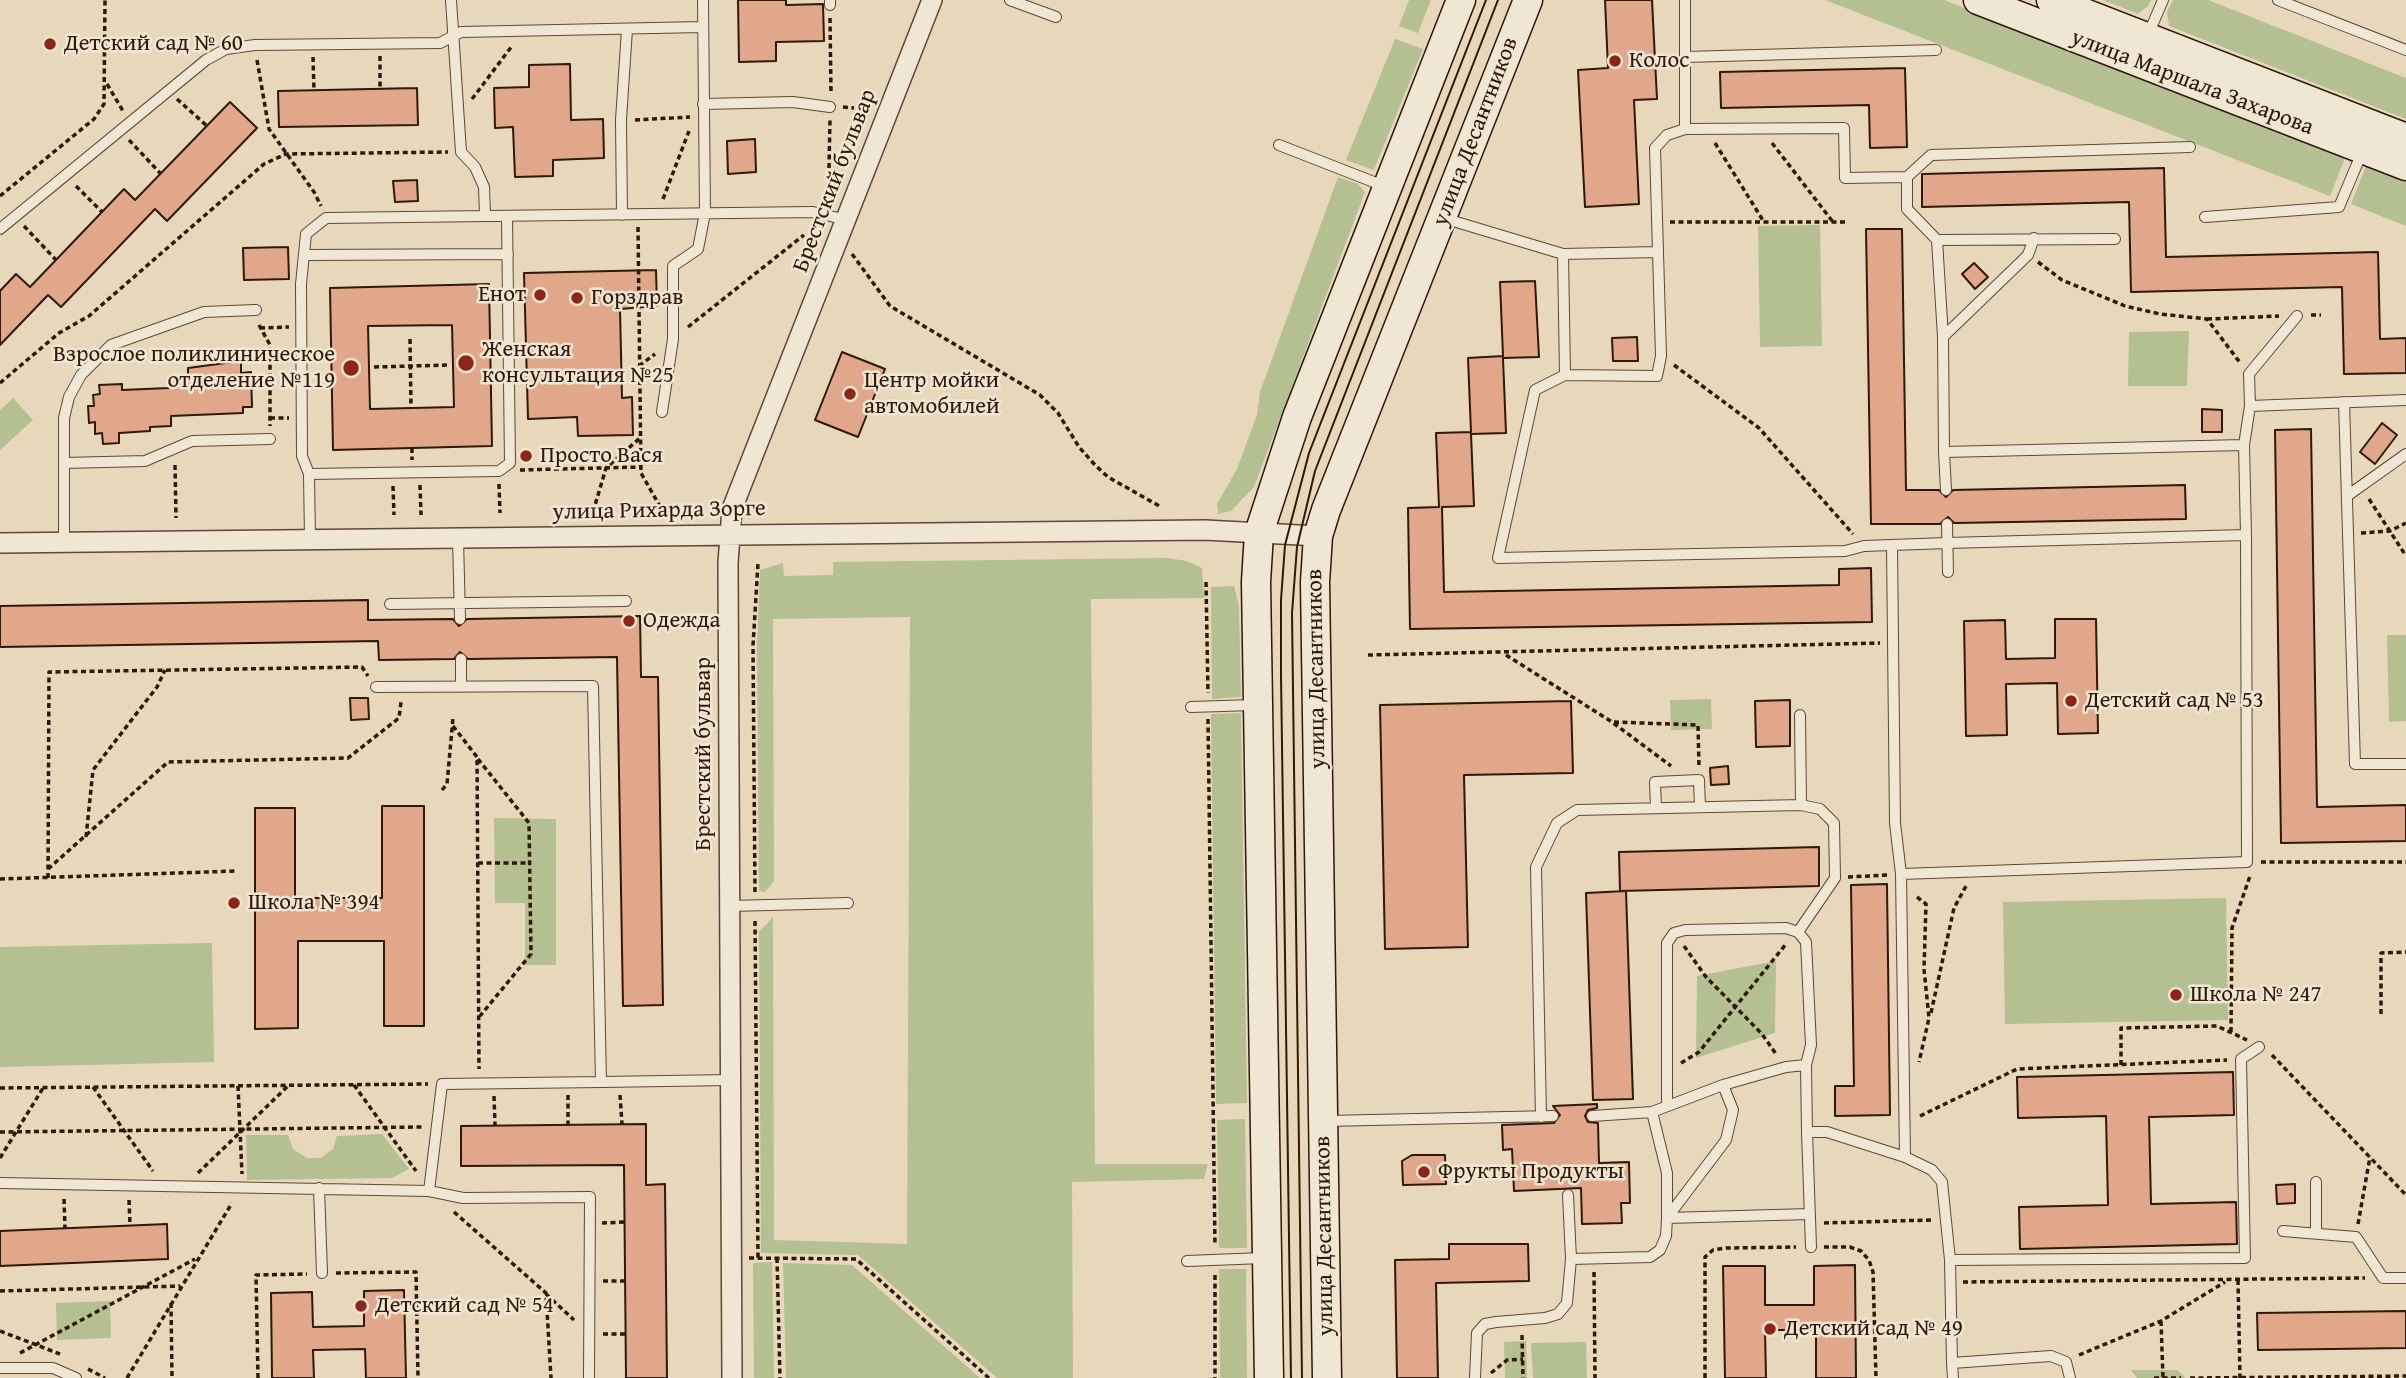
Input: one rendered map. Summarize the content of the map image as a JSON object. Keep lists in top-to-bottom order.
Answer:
{
  "streets": {
    "street": [
      "улица Маршала Захарова",
      "улица Десантников",
      "Брестский бульвар",
      "улица Рихарда Зорге"
    ]
  },
  "crossings": [
    ["улица Десантников", "улица Рихарда Зорге"],
    ["Брестский бульвар", "улица Рихарда Зорге"]
  ],
  "places": [
    "Детский сад № 60",
    "Колос",
    "Енот",
    "Горздрав",
    "Женская консультация №25",
    "Взрослое поликлиническое отделение №119",
    "Центр мойки автомобилей",
    "Просто Вася",
    "Одежда",
    "Детский сад № 53",
    "Школа № 394",
    "Школа № 247",
    "Фрукты Продукты",
    "Детский сад № 54",
    "Детский сад № 49"
  ]
}
